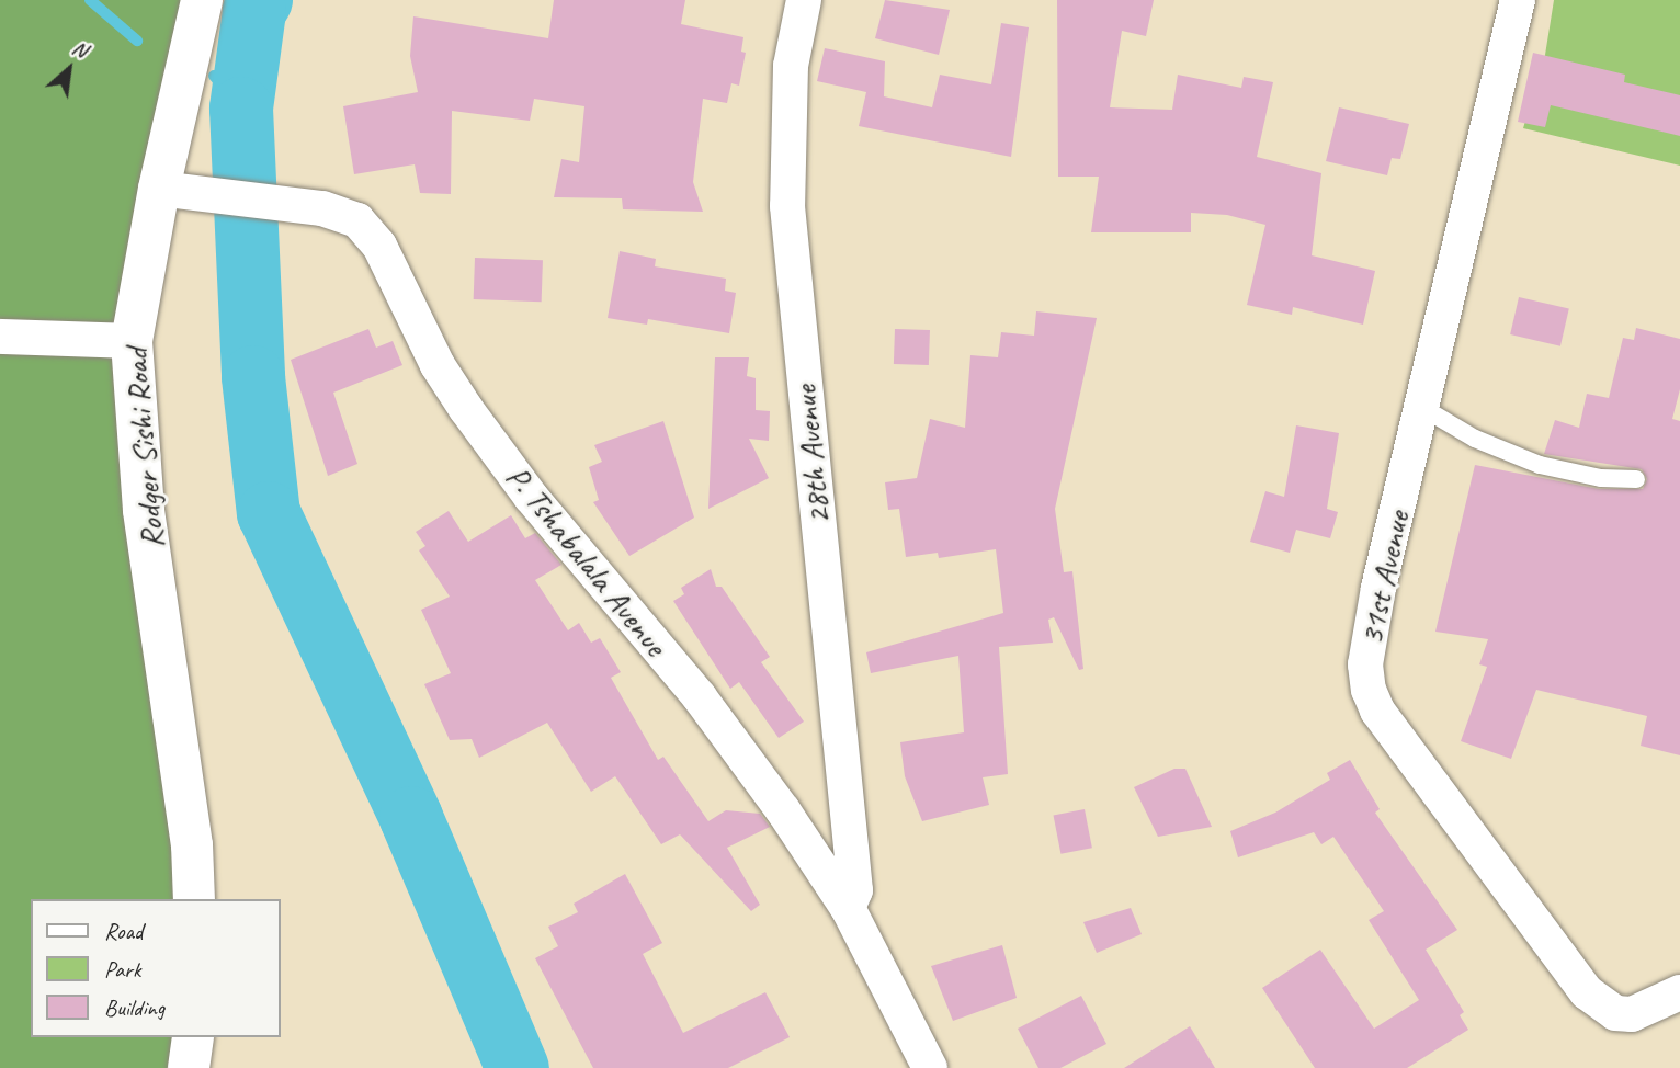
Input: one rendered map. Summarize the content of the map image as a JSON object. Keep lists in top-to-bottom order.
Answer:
{
  "streets": {
    "street": [
      "Rodger Sishi Road",
      "28th Avenue",
      "P. Tshabalala Avenue",
      "31st Avenue"
    ]
  },
  "crossings": [
    ["Rodger Sishi Road", "P. Tshabalala Avenue"],
    ["28th Avenue", "P. Tshabalala Avenue"]
  ],
  "legend": ["Road", "Park", "Building"],
  "north": "top right"
}
